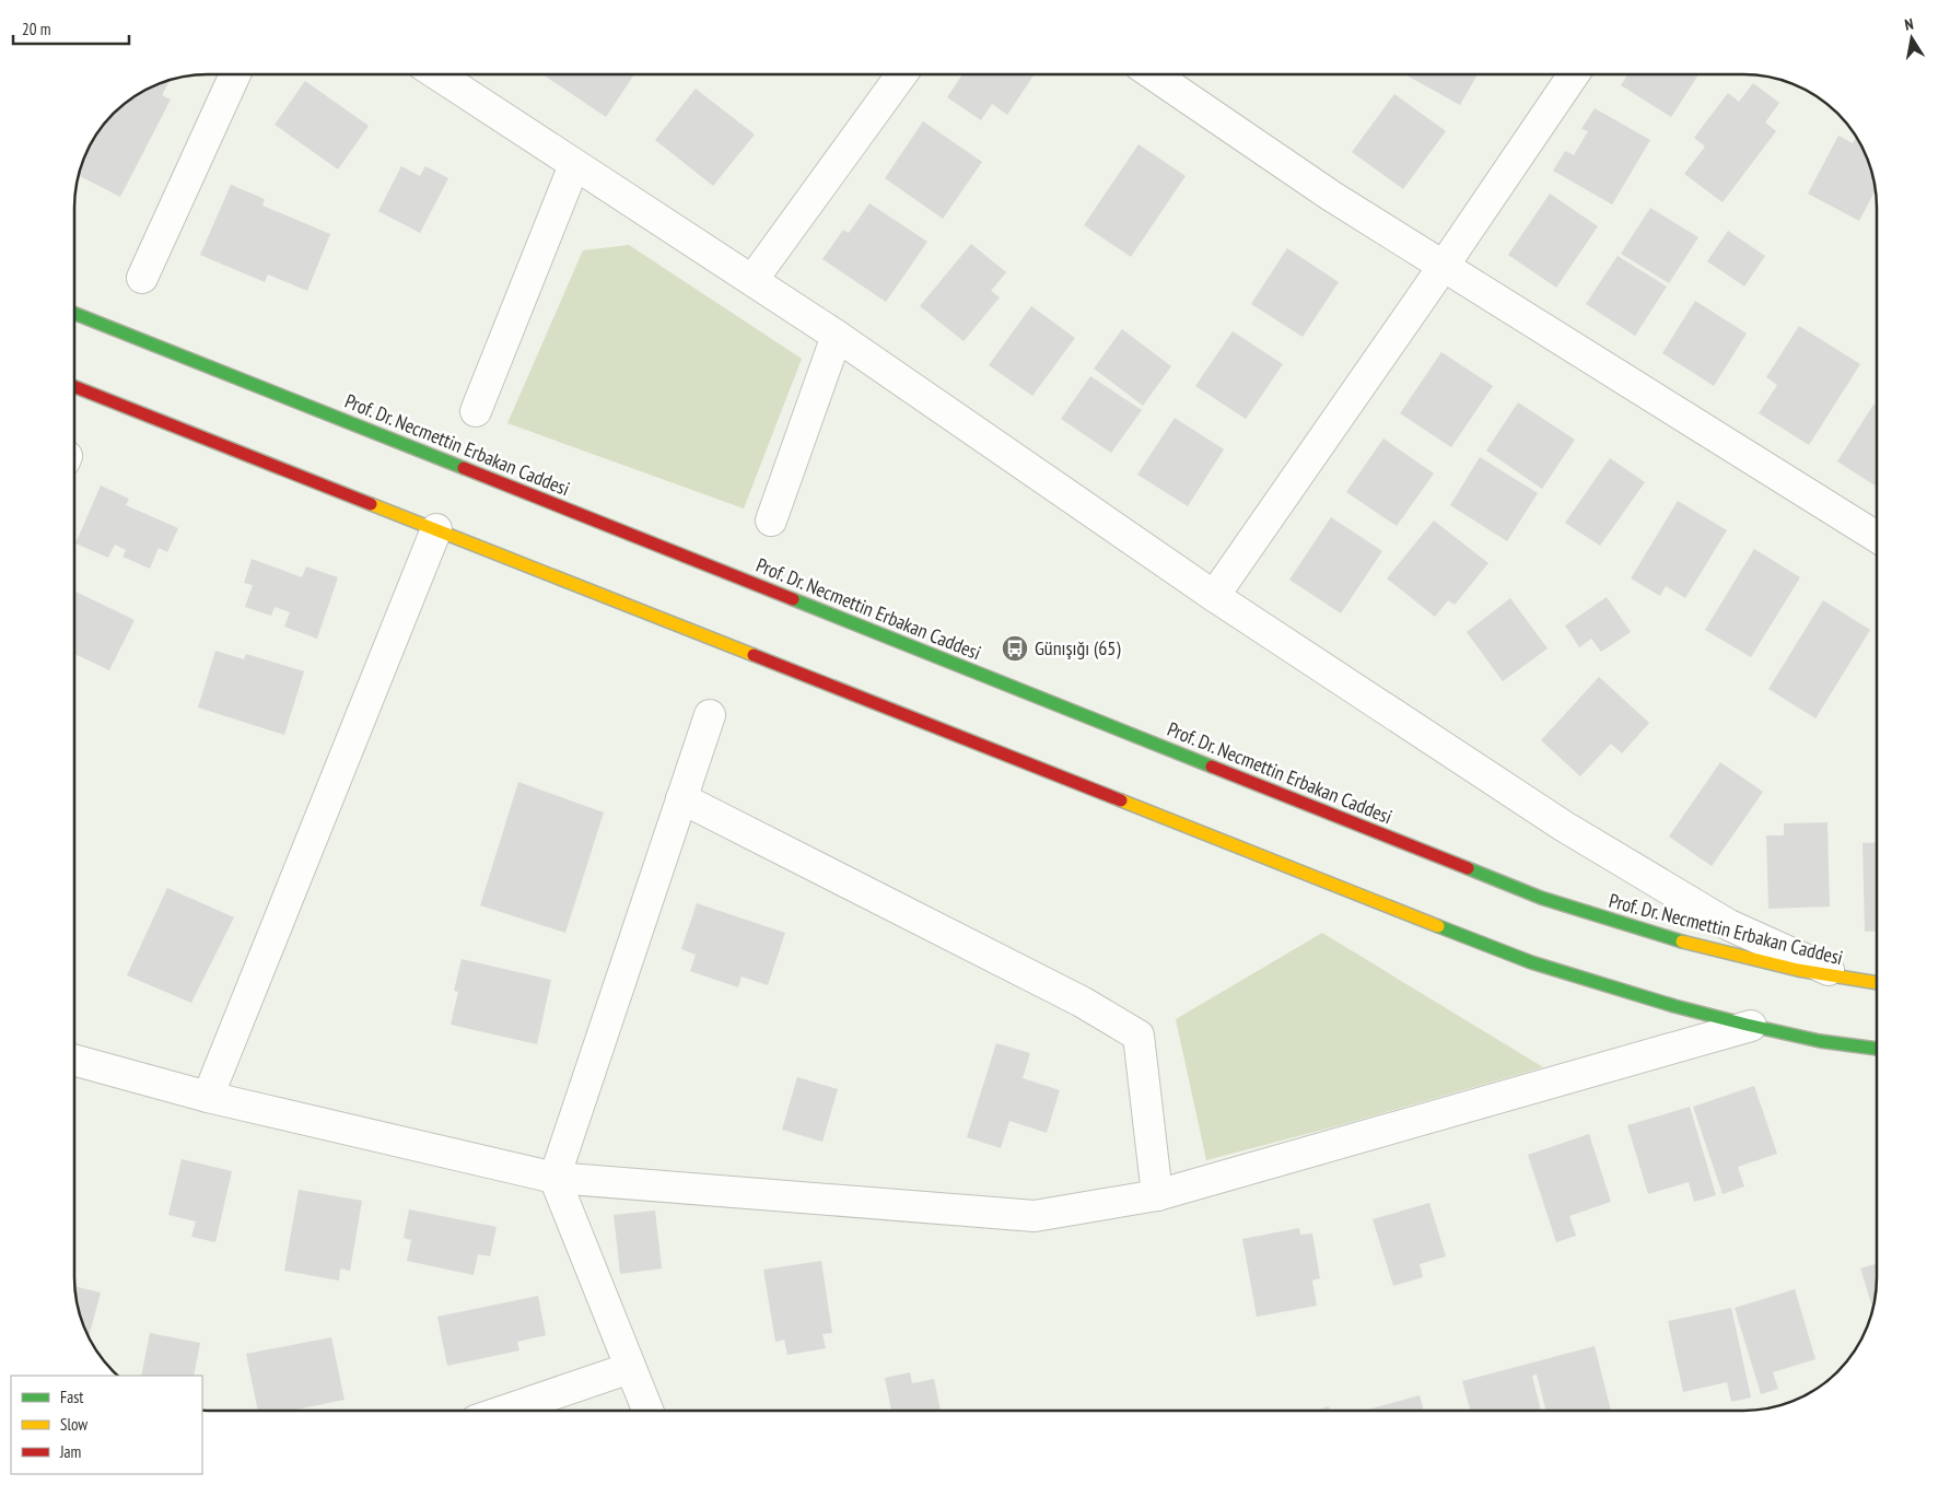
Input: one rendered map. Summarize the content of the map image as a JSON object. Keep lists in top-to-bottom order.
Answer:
{
  "streets": {
    "main road": ["Prof. Dr. Necmettin Erbakan Caddesi"]
  },
  "places": {
    "bus stop": ["Günışığı (65)"]
  },
  "legend": ["Fast", "Slow", "Jam"],
  "scale_bar": "20 m",
  "north": "top"
}
